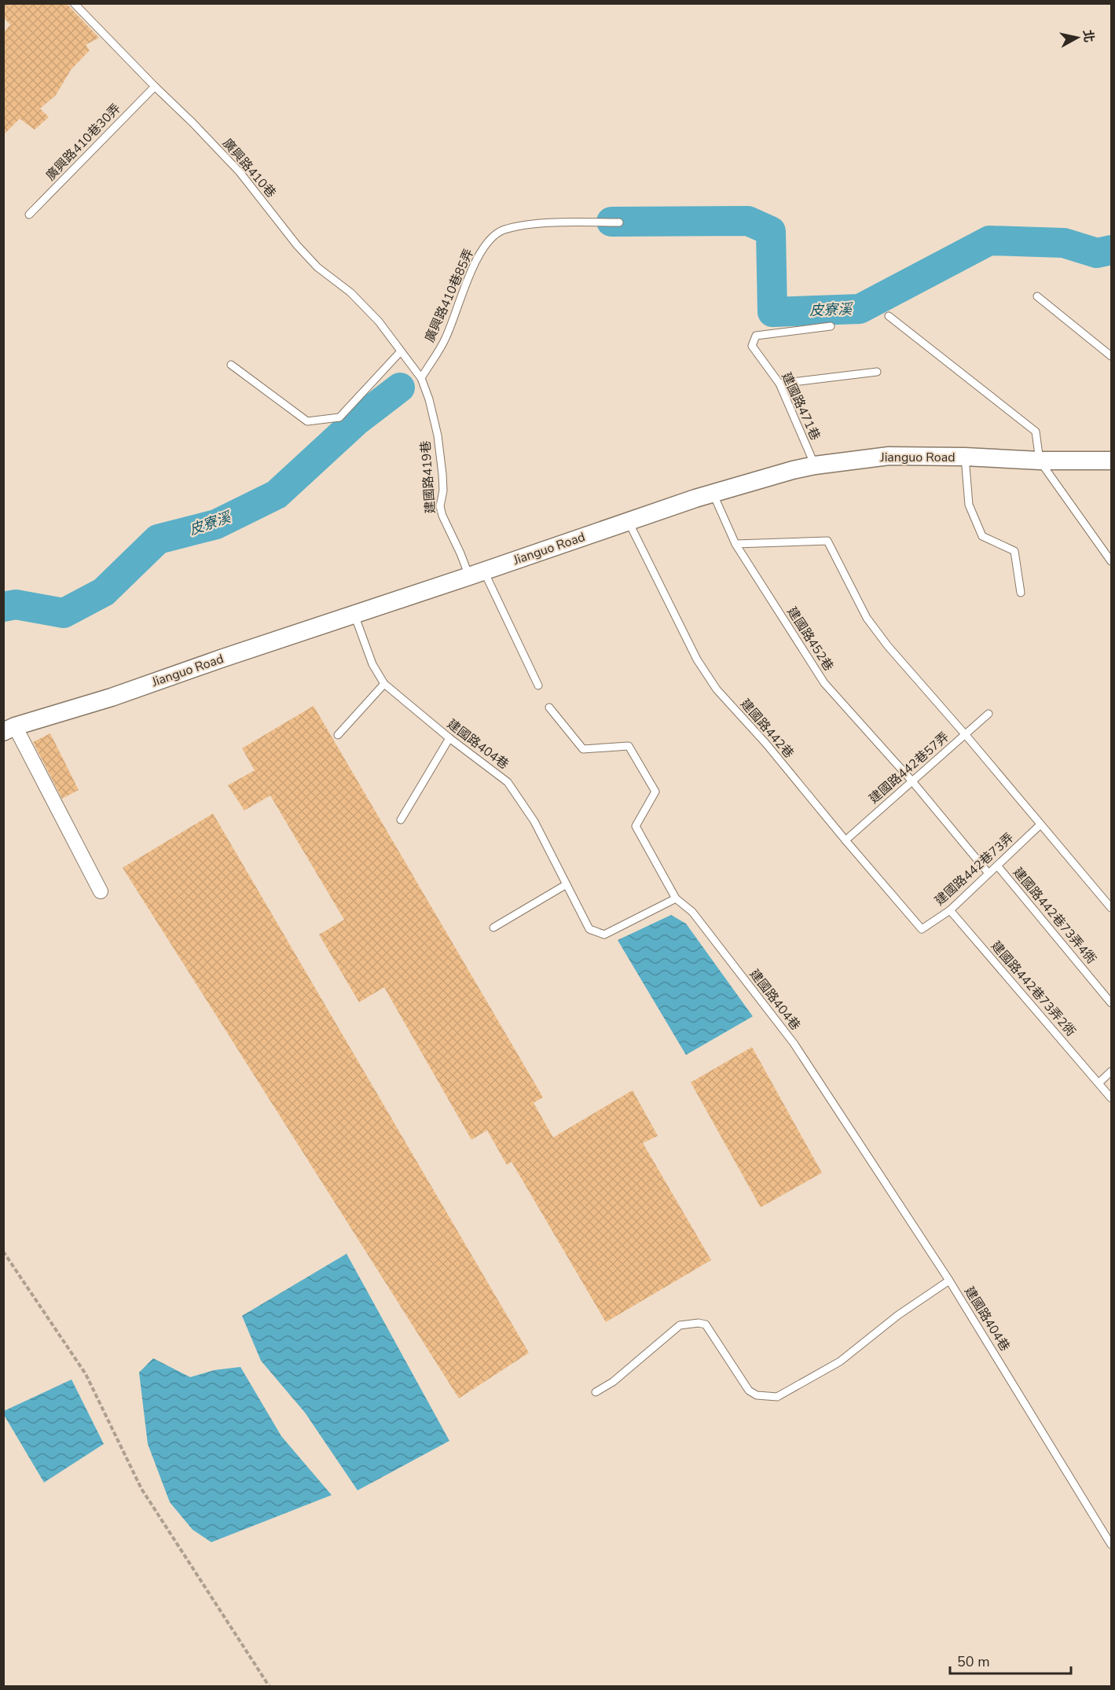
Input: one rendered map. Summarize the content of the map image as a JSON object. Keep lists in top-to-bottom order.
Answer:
{
  "streets": {
    "street": ["Jianguo Road"],
    "lane": [
      "廣興路410巷30弄",
      "廣興路410巷",
      "廣興路410巷85弄",
      "建國路471巷",
      "建國路419巷",
      "建國路452巷",
      "建國路442巷",
      "建國路404巷",
      "建國路442巷57弄",
      "建國路442巷73弄",
      "建國路442巷73弄4衖",
      "建國路442巷73弄2衖"
    ]
  },
  "crossings": [
    ["廣興路410巷30弄", "廣興路410巷"],
    ["廣興路410巷", "建國路419巷"],
    ["廣興路410巷85弄", "建國路419巷"],
    ["建國路471巷", "Jianguo Road"],
    ["Jianguo Road", "建國路419巷"],
    ["Jianguo Road", "建國路452巷"],
    ["Jianguo Road", "建國路442巷"],
    ["Jianguo Road", "建國路404巷"],
    ["建國路452巷", "建國路442巷57弄"],
    ["建國路452巷", "建國路442巷73弄"],
    ["建國路442巷", "建國路442巷57弄"],
    ["建國路442巷", "建國路442巷73弄"],
    ["建國路442巷73弄", "建國路442巷73弄4衖"],
    ["建國路442巷73弄", "建國路442巷73弄2衖"]
  ],
  "water": ["皮寮溪"],
  "scale_bar": "50 m",
  "north": "right"
}
